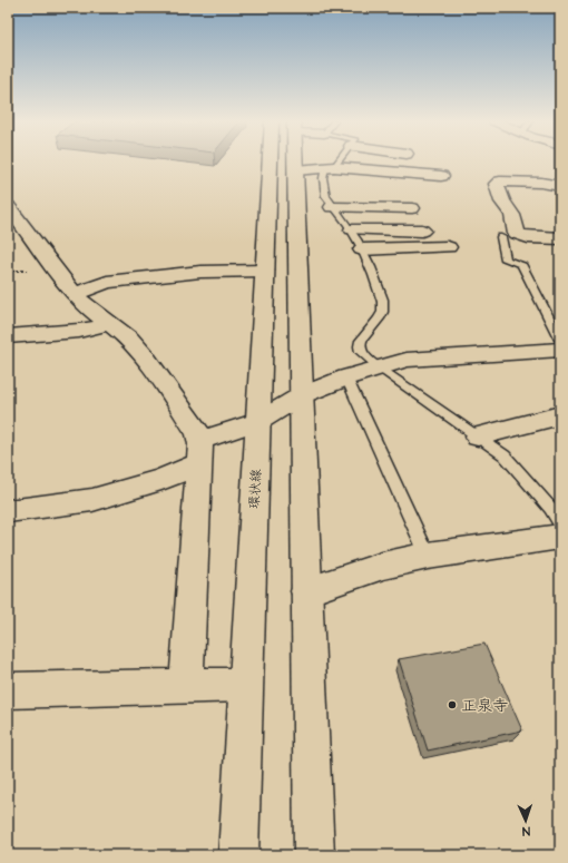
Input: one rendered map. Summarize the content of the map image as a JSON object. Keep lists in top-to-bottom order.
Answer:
{
  "streets": {
    "street": ["環状線"]
  },
  "places": ["正泉寺"],
  "north": "bottom"
}
